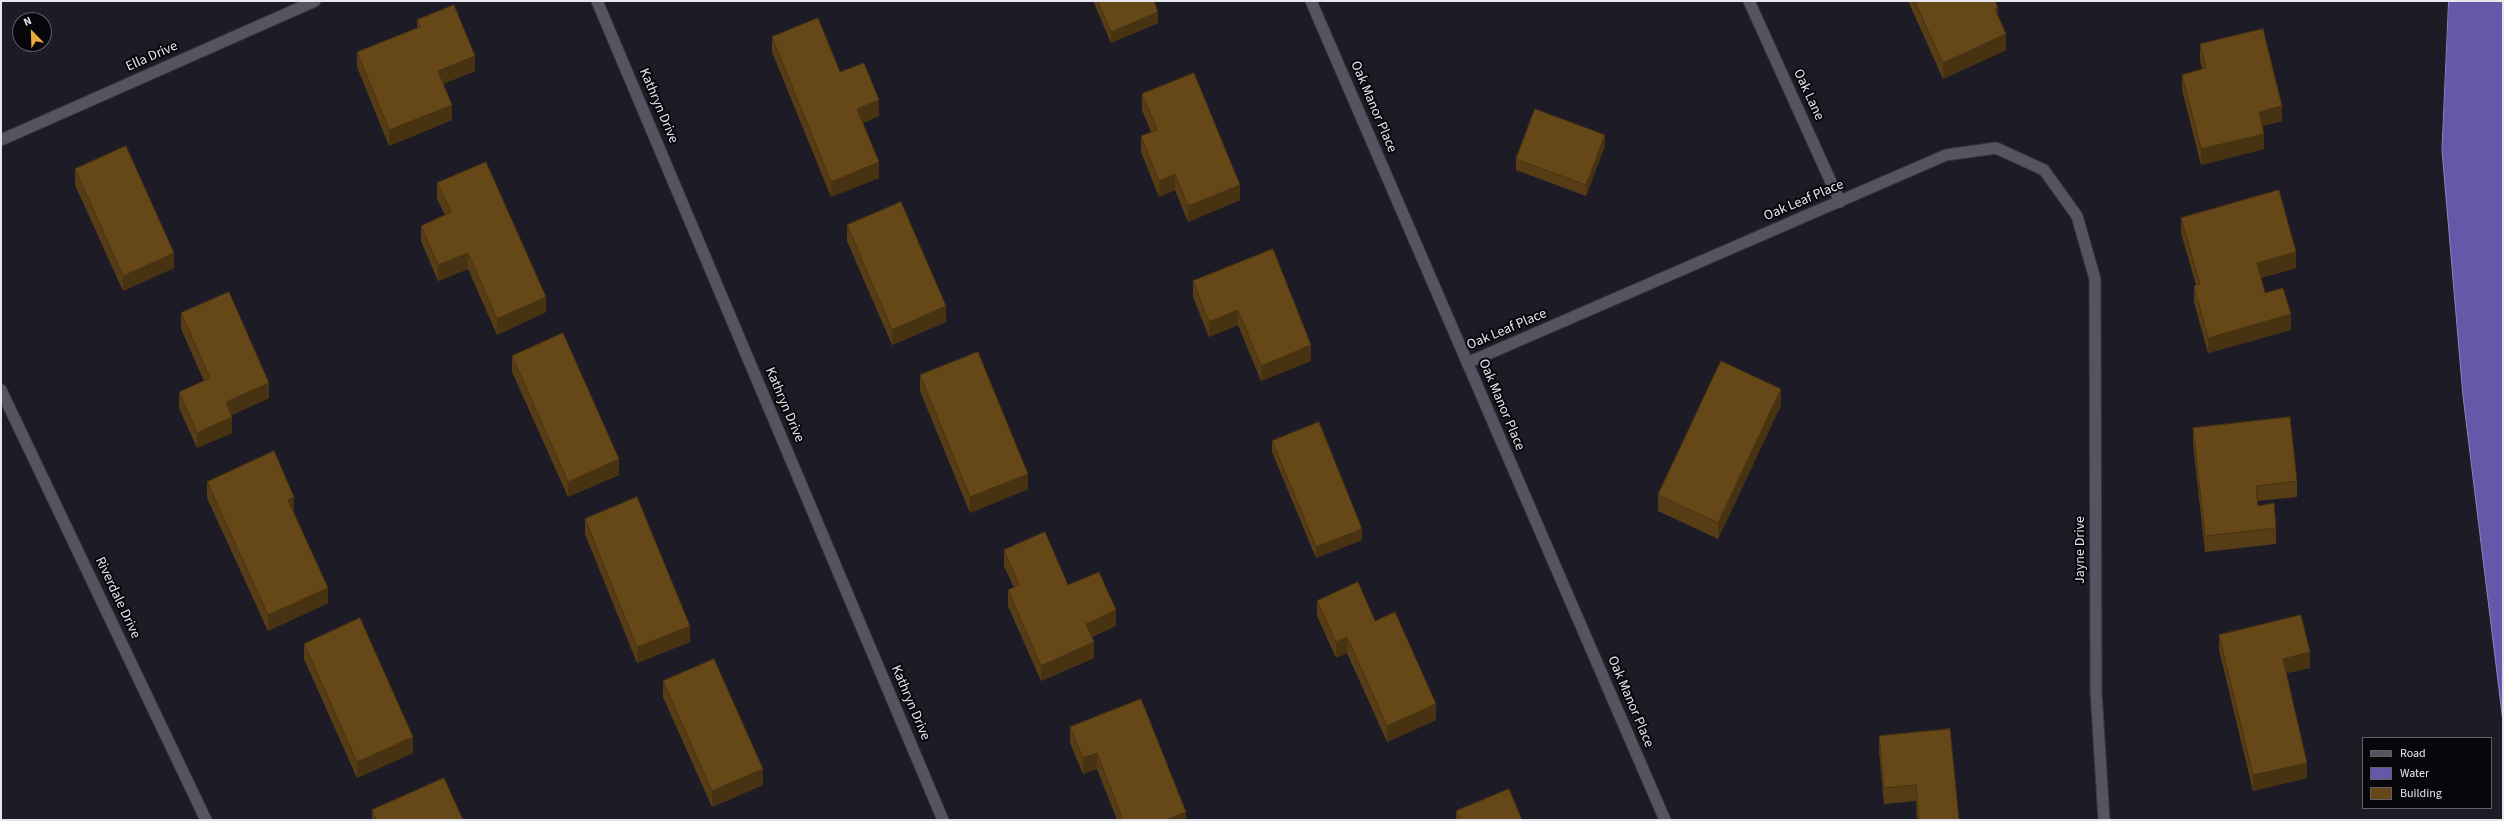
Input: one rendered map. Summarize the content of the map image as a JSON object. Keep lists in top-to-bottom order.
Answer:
{
  "streets": {
    "street": [
      "Ella Drive",
      "Oak Lane",
      "Kathryn Drive",
      "Oak Manor Place",
      "Oak Leaf Place",
      "Jayne Drive",
      "Riverdale Drive"
    ]
  },
  "crossings": [
    ["Oak Lane", "Oak Leaf Place"],
    ["Oak Manor Place", "Oak Leaf Place"],
    ["Oak Leaf Place", "Jayne Drive"]
  ],
  "legend": ["Road", "Water", "Building"],
  "north": "top left"
}
